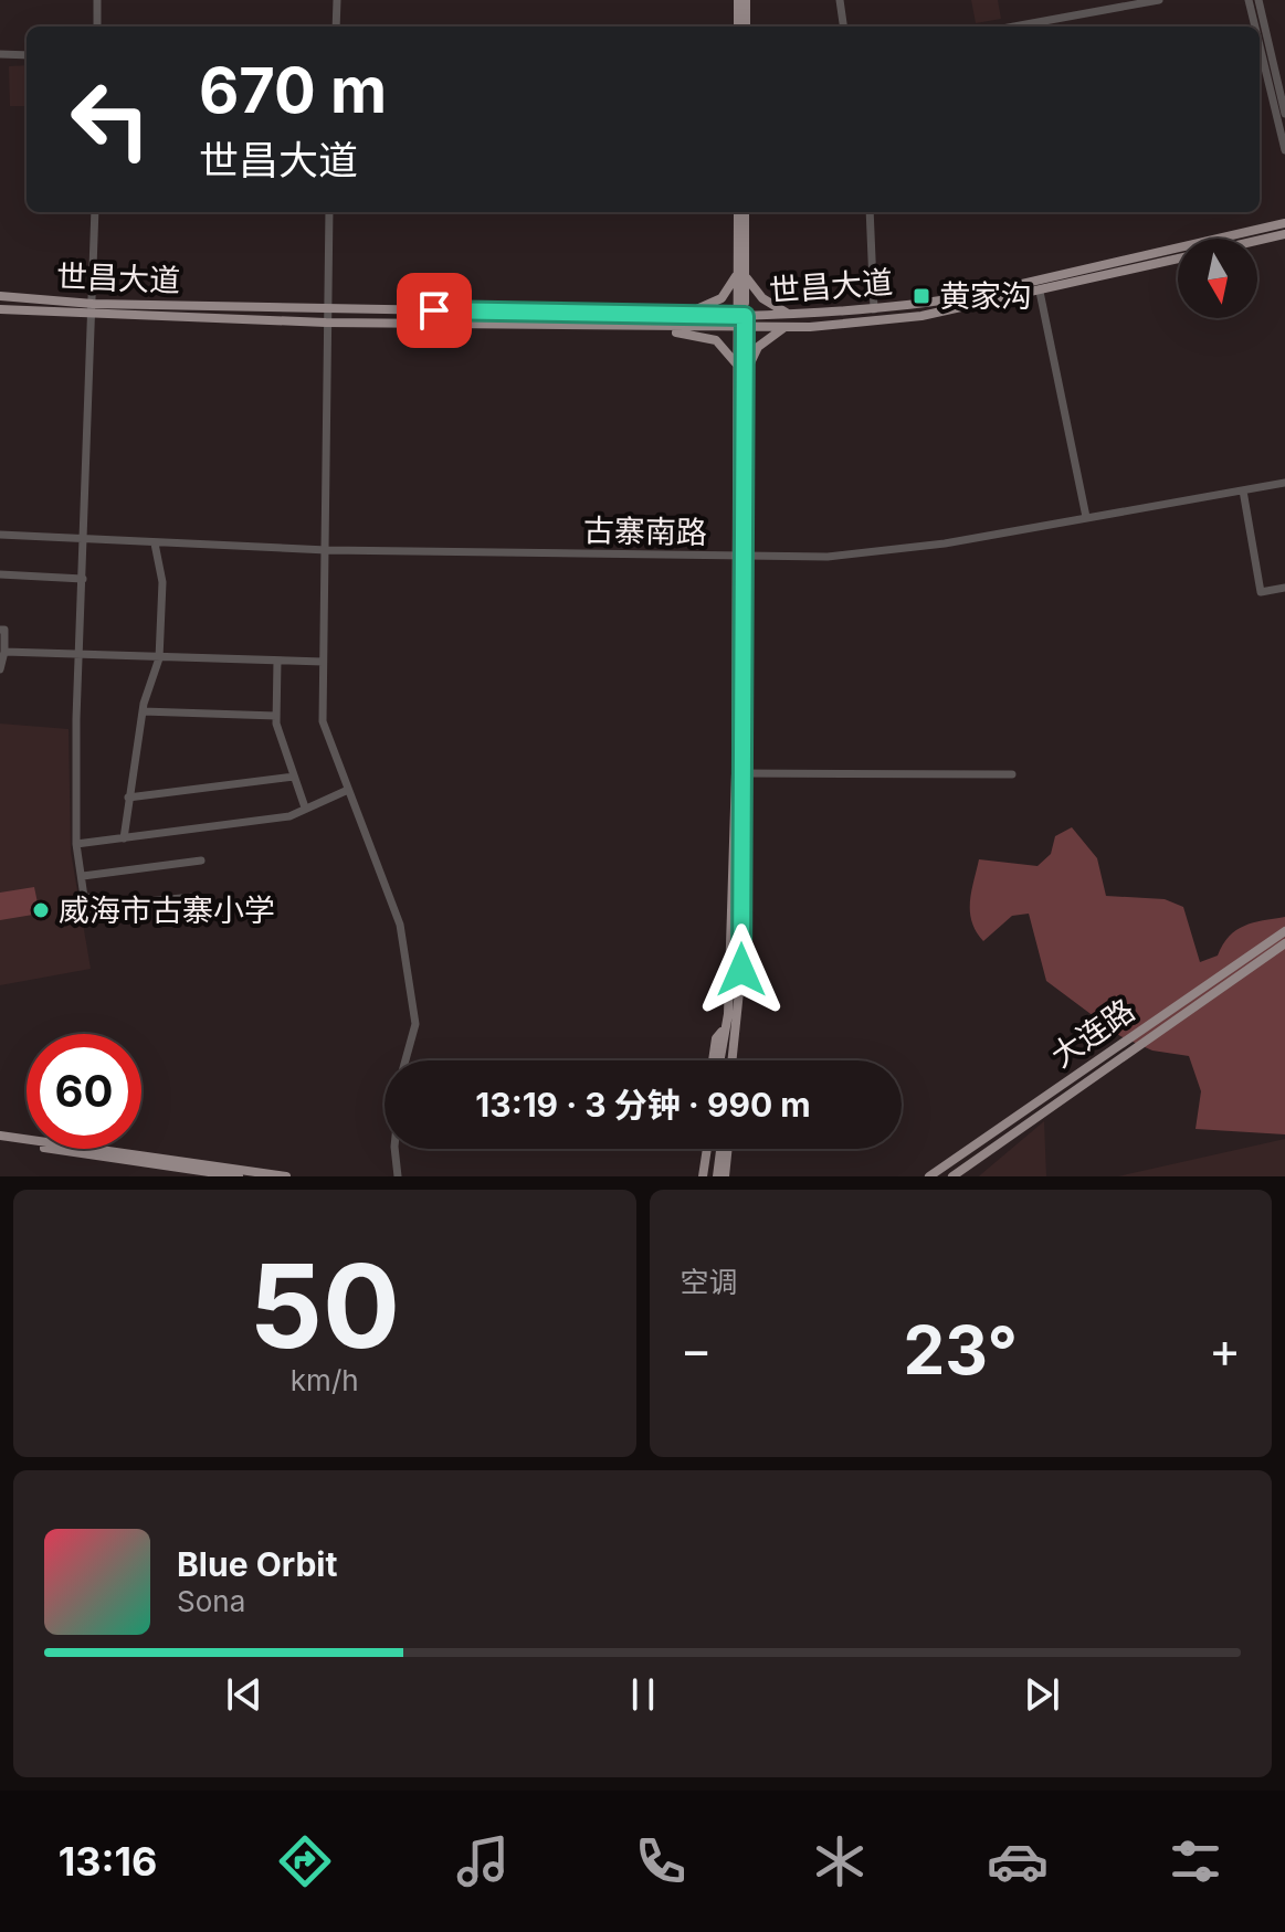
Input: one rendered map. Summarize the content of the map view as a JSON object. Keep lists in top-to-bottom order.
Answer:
{
  "streets": {
    "main road": ["世昌大道", "大连路"],
    "street": ["古寨南路"]
  },
  "places": {
    "transit": ["黄家沟"],
    "other": ["威海市古寨小学"]
  },
  "north": "bottom",
  "page": {
    "turn": ["670 m", "世昌大道"],
    "limit": "60",
    "trip": "13:19 · 3 分钟 · 990 m",
    "tile": [
      ["50", "km/h"],
      "空调"
    ],
    "heat": ["−", "23°", "+"],
    "song": ["Blue Orbit", "Sona"],
    "tabs": "13:16"
  }
}
